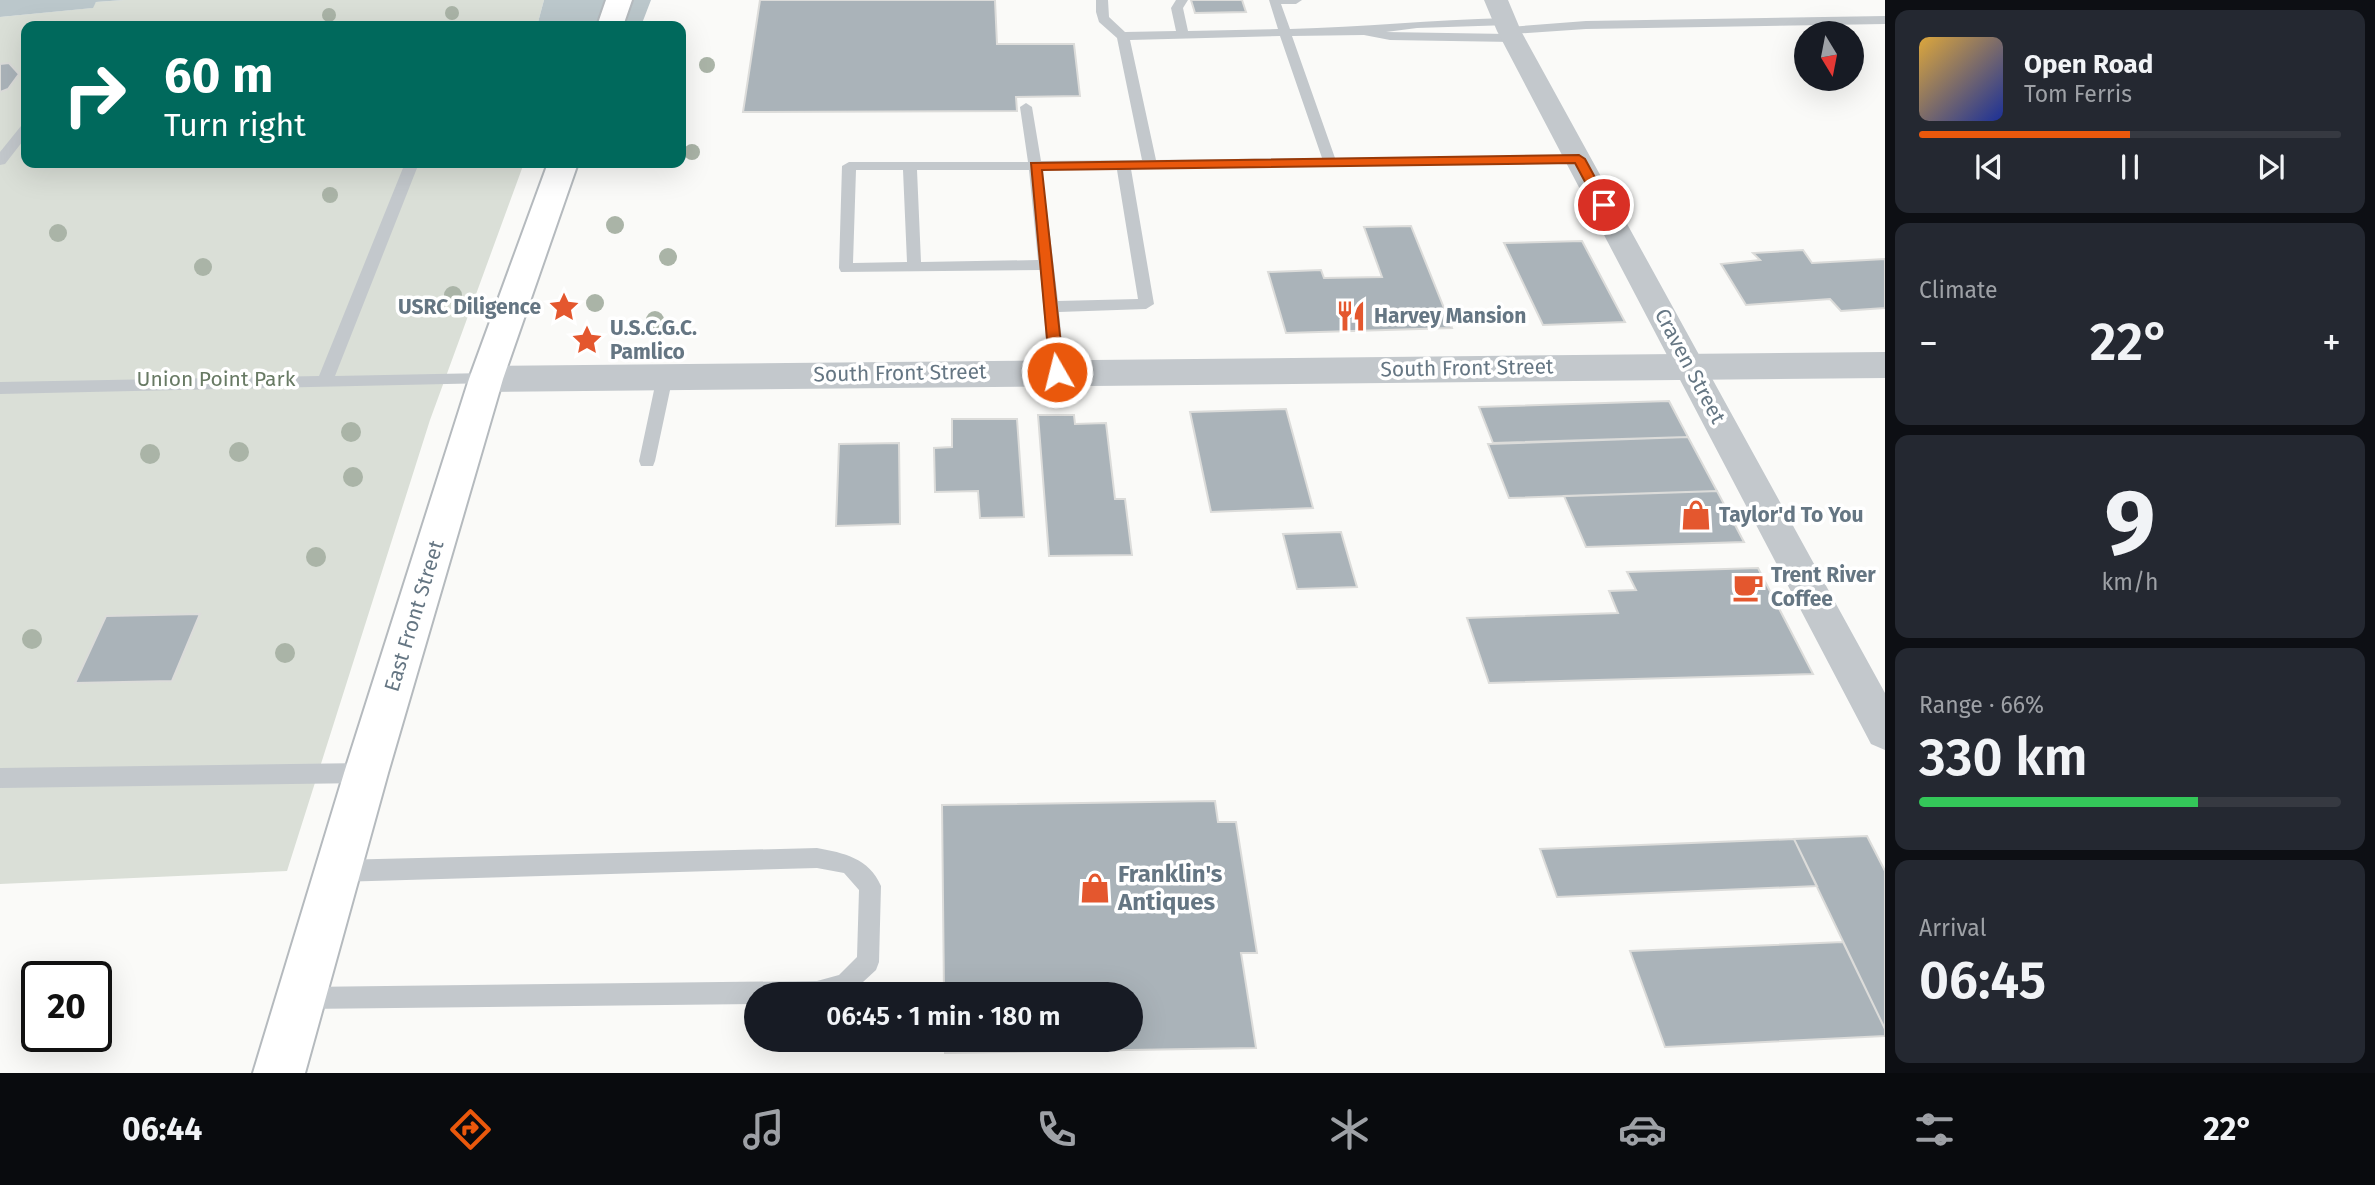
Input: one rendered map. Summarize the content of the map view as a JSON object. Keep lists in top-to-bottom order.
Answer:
{
  "streets": {
    "main road": ["East Front Street"],
    "street": ["Craven Street", "South Front Street"]
  },
  "crossings": [
    ["Craven Street", "South Front Street"],
    ["South Front Street", "East Front Street"]
  ],
  "parks": ["Union Point Park"],
  "places": {
    "place": ["USRC Diligence", "U.S.C.G.C. Pamlico"],
    "restaurant": ["Harvey Mansion"],
    "shop": ["Taylor'd To You", "Franklin's Antiques"],
    "cafe": ["Trent River Coffee"]
  },
  "north": "bottom",
  "page": {
    "turn": ["60 m", "Turn right"],
    "song": ["Open Road", "Tom Ferris"],
    "tile": [
      "Climate",
      ["9", "km/h"],
      ["Range · 66%", "330 km"],
      ["Arrival", "06:45"]
    ],
    "heat": ["−", "22°", "+"],
    "limit": "20",
    "trip": "06:45 · 1 min · 180 m",
    "tabs": ["06:44", "22°"]
  }
}
